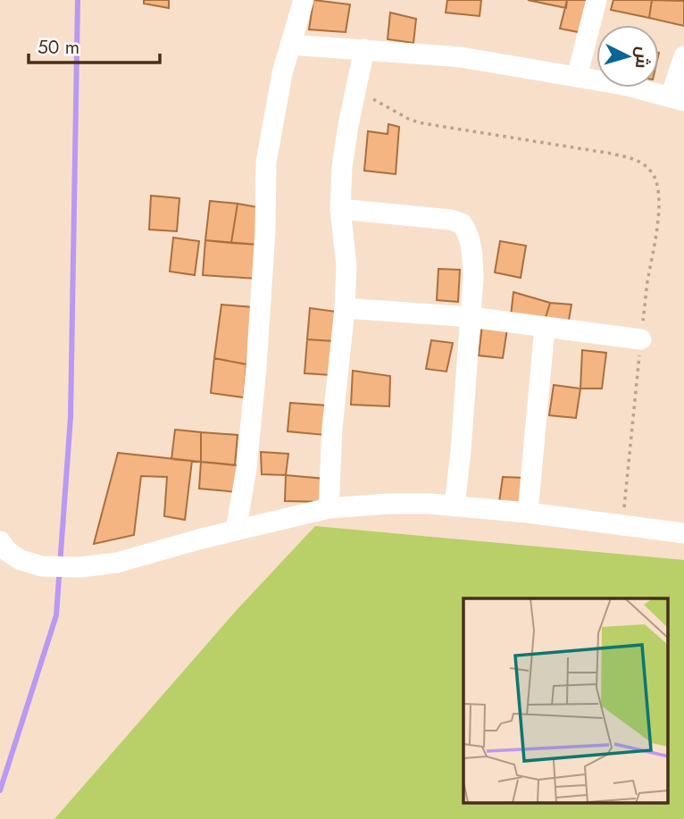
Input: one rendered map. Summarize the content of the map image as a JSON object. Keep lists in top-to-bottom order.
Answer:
{
  "scale_bar": "50 m",
  "north": "right"
}
